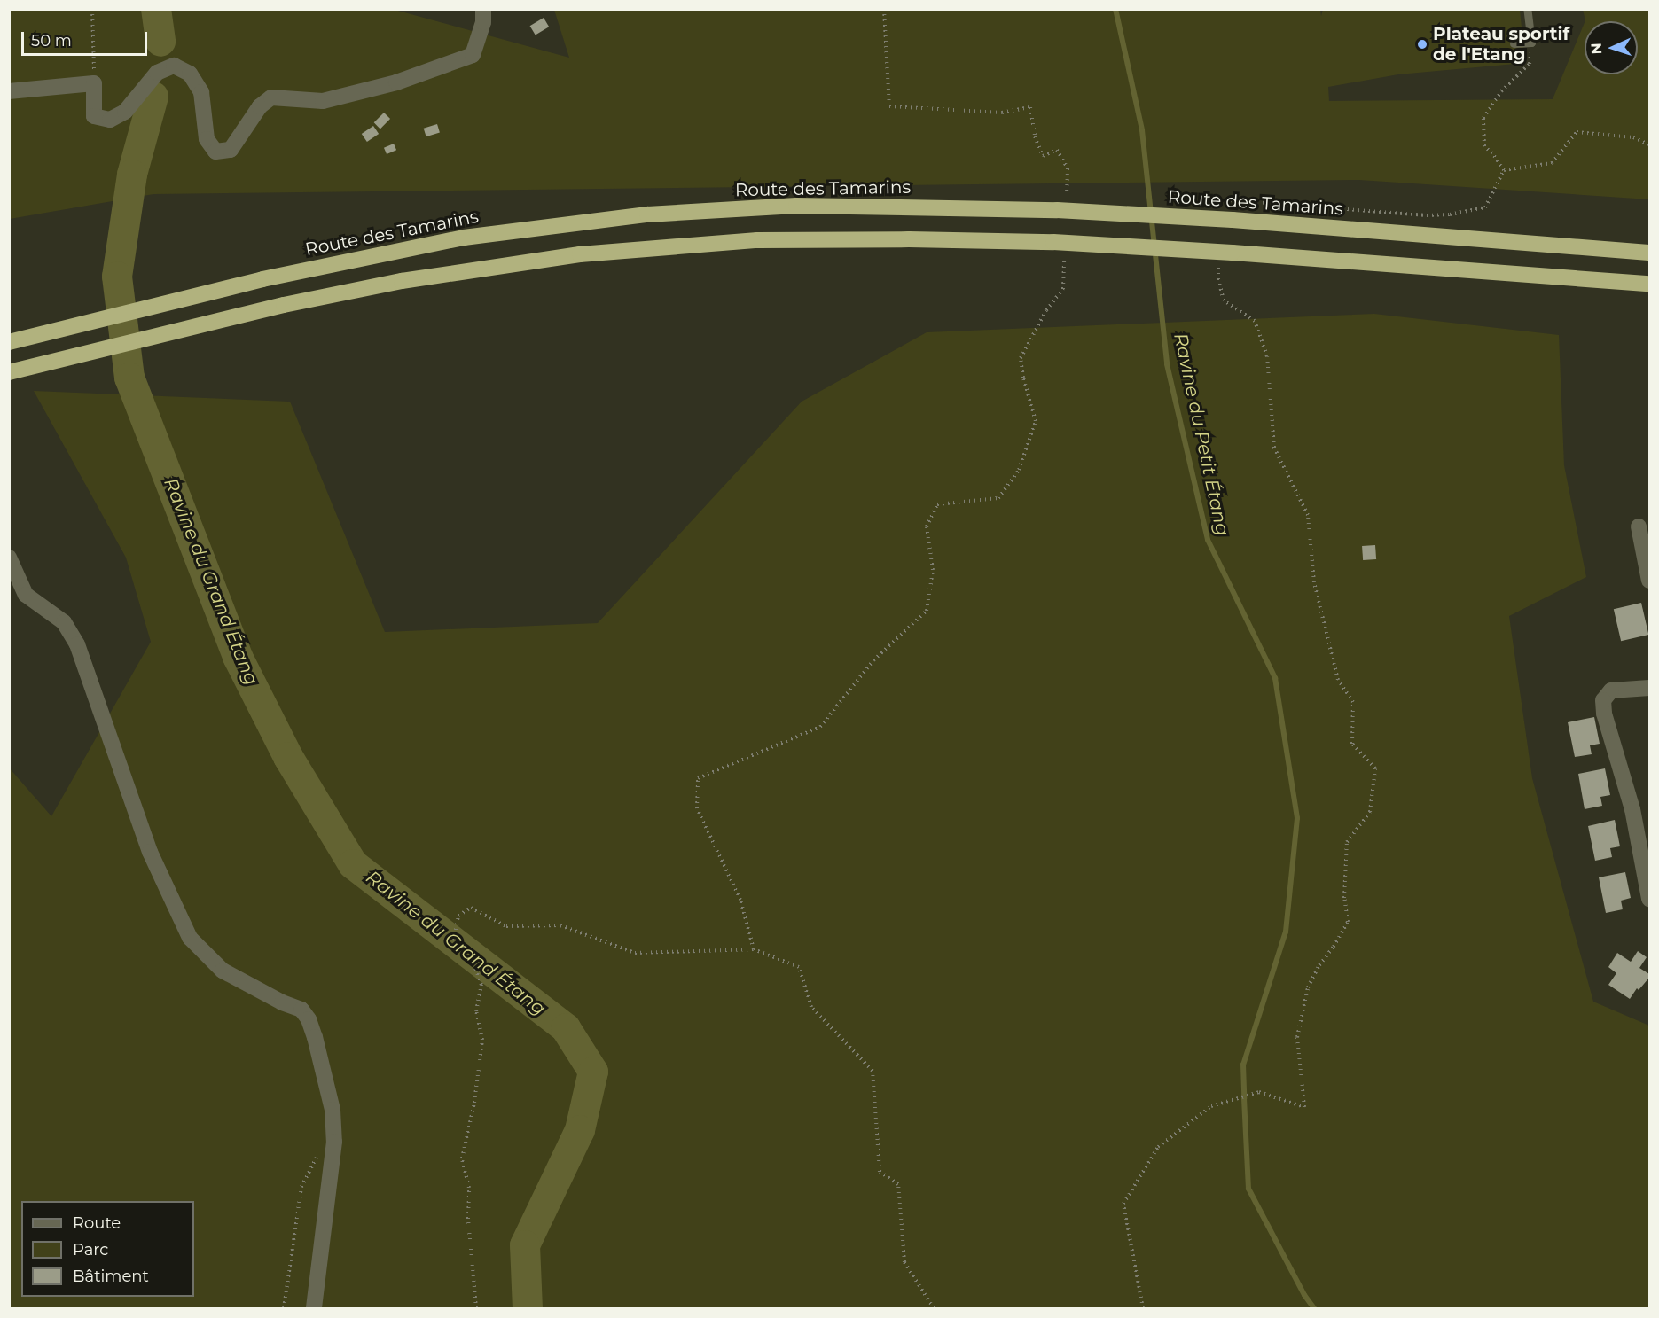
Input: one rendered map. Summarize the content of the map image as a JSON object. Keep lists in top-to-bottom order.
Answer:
{
  "streets": {
    "highway": ["Route des Tamarins"]
  },
  "water": ["Ravine du Petit Étang", "Ravine du Grand Étang"],
  "places": ["Plateau sportif de l'Etang"],
  "legend": ["Route", "Parc", "Bâtiment"],
  "scale_bar": "50 m",
  "north": "left"
}
